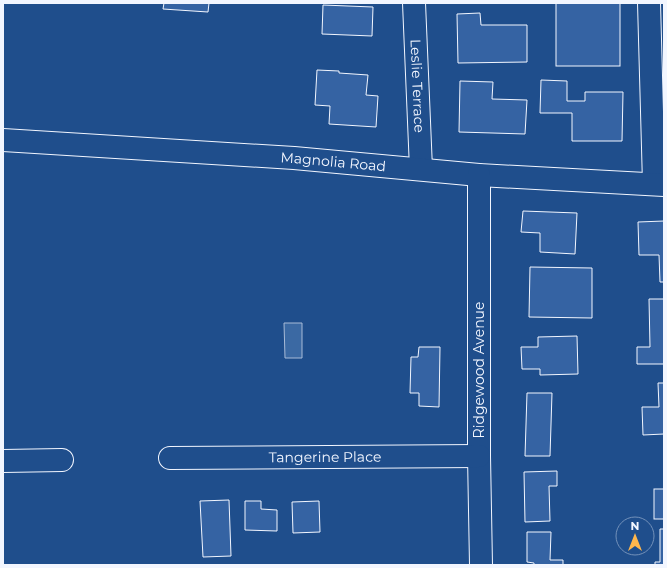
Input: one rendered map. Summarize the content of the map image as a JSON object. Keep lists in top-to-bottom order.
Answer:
{
  "streets": {
    "street": [
      "Leslie Terrace",
      "Magnolia Road",
      "Ridgewood Avenue",
      "Tangerine Place"
    ]
  },
  "crossings": [
    ["Leslie Terrace", "Magnolia Road"],
    ["Magnolia Road", "Ridgewood Avenue"],
    ["Ridgewood Avenue", "Tangerine Place"]
  ],
  "north": "top"
}
